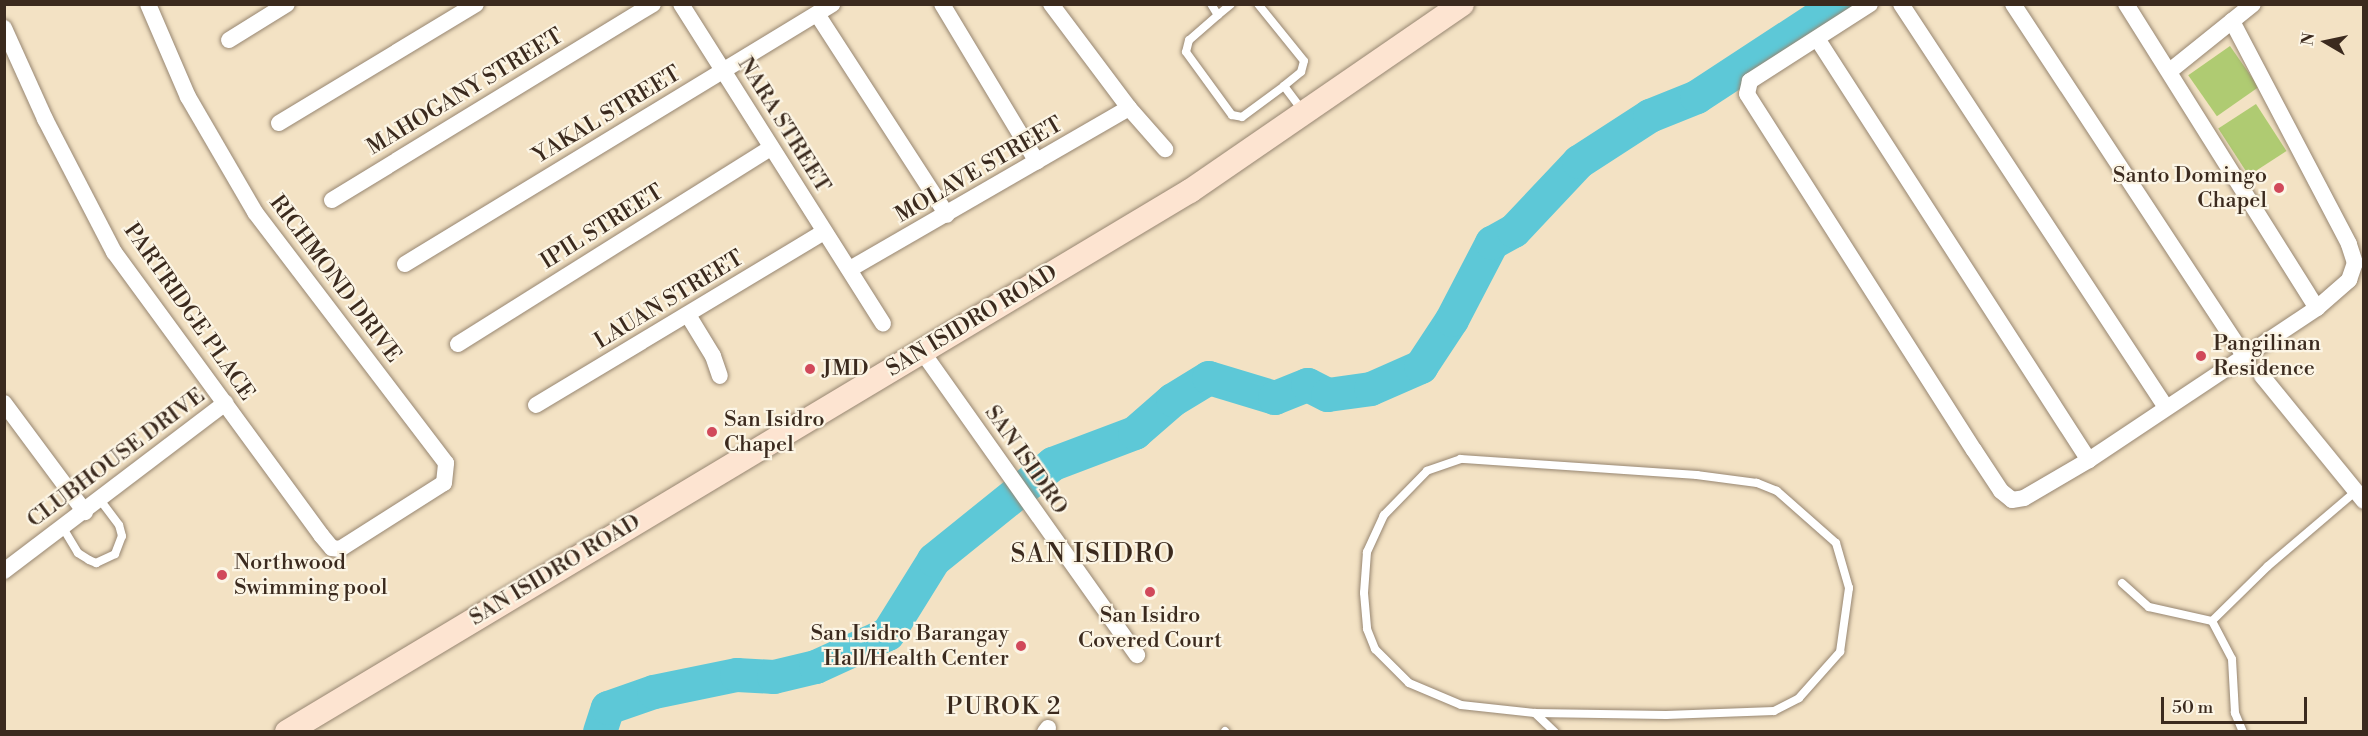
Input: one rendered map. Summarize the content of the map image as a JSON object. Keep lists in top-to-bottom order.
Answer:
{
  "streets": {
    "main road": ["SAN ISIDRO ROAD"],
    "street": [
      "MAHOGANY STREET",
      "YAKAL STREET",
      "NARA STREET",
      "MOLAVE STREET",
      "IPIL STREET",
      "RICHMOND DRIVE",
      "LAUAN STREET",
      "PARTRIDGE PLACE",
      "CLUBHOUSE DRIVE",
      "SAN ISIDRO"
    ]
  },
  "crossings": [
    ["YAKAL STREET", "NARA STREET"],
    ["NARA STREET", "MOLAVE STREET"],
    ["NARA STREET", "IPIL STREET"],
    ["NARA STREET", "LAUAN STREET"],
    ["RICHMOND DRIVE", "PARTRIDGE PLACE"],
    ["PARTRIDGE PLACE", "CLUBHOUSE DRIVE"],
    ["SAN ISIDRO ROAD", "SAN ISIDRO"]
  ],
  "districts": ["SAN ISIDRO", "PUROK 2"],
  "places": [
    "Santo Domingo Chapel",
    "Pangilinan Residence",
    "JMD",
    "San Isidro Chapel",
    "Northwood Swimming pool",
    "San Isidro Covered Court",
    "San Isidro Barangay Hall/Health Center"
  ],
  "scale_bar": "50 m",
  "north": "left"
}
